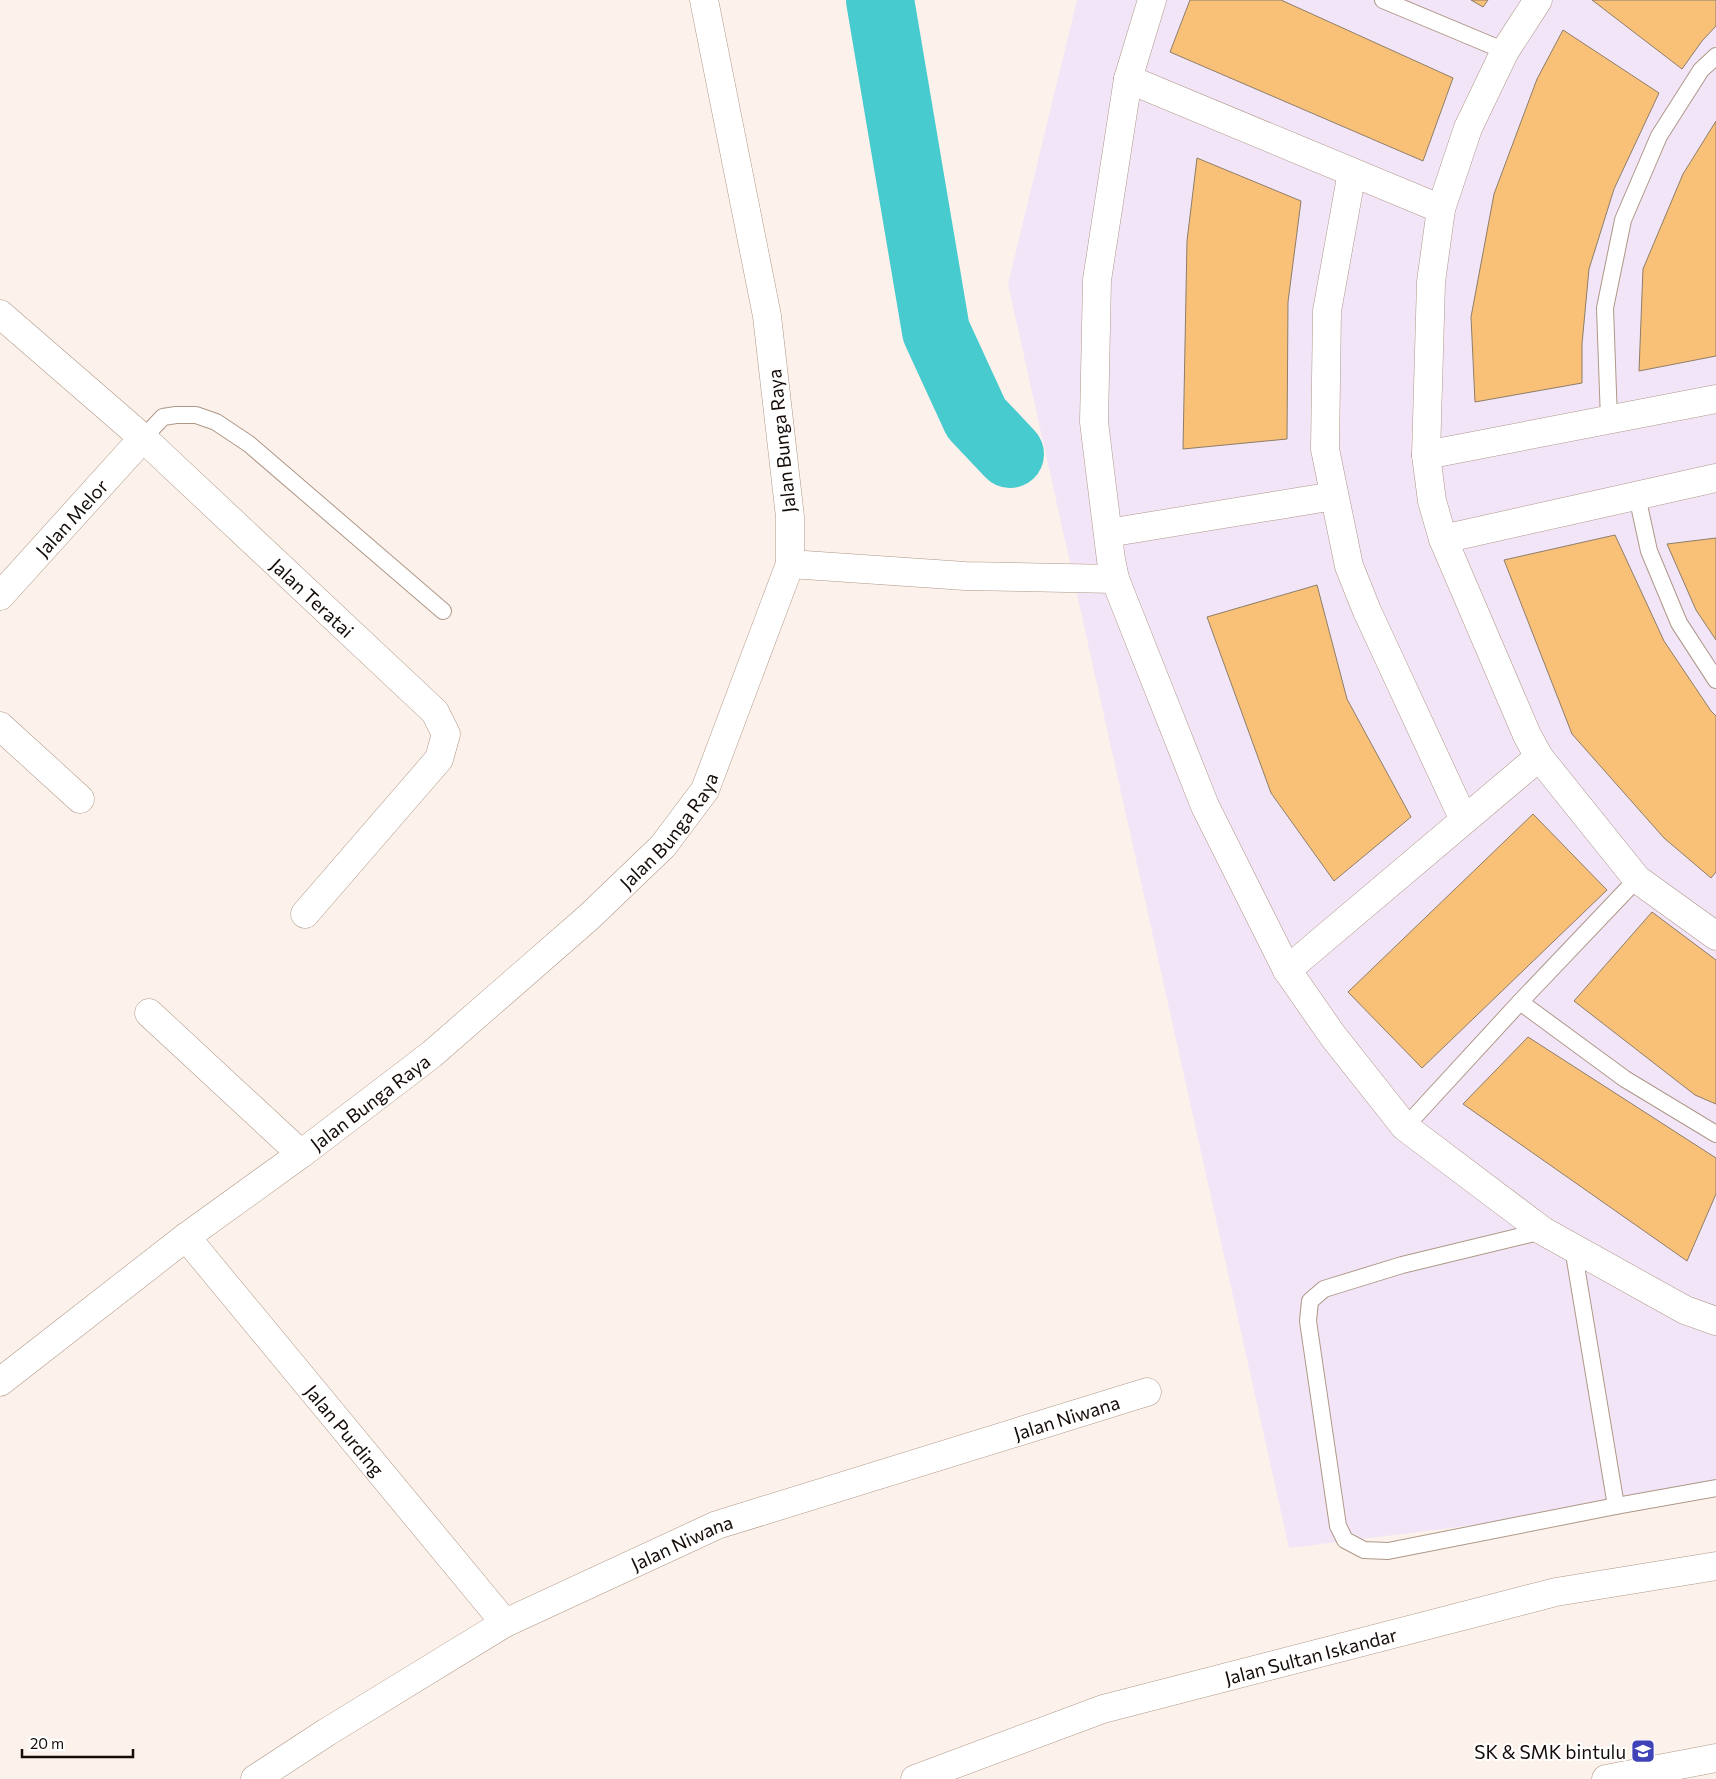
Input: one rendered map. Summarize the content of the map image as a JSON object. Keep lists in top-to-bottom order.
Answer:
{
  "streets": {
    "street": [
      "Jalan Bunga Raya",
      "Jalan Melor",
      "Jalan Teratai",
      "Jalan Niwana",
      "Jalan Purding",
      "Jalan Sultan Iskandar"
    ]
  },
  "crossings": [
    ["Jalan Bunga Raya", "Jalan Purding"],
    ["Jalan Melor", "Jalan Teratai"],
    ["Jalan Niwana", "Jalan Purding"]
  ],
  "places": {
    "school or university": ["SK & SMK bintulu"]
  },
  "scale_bar": "20 m"
}
